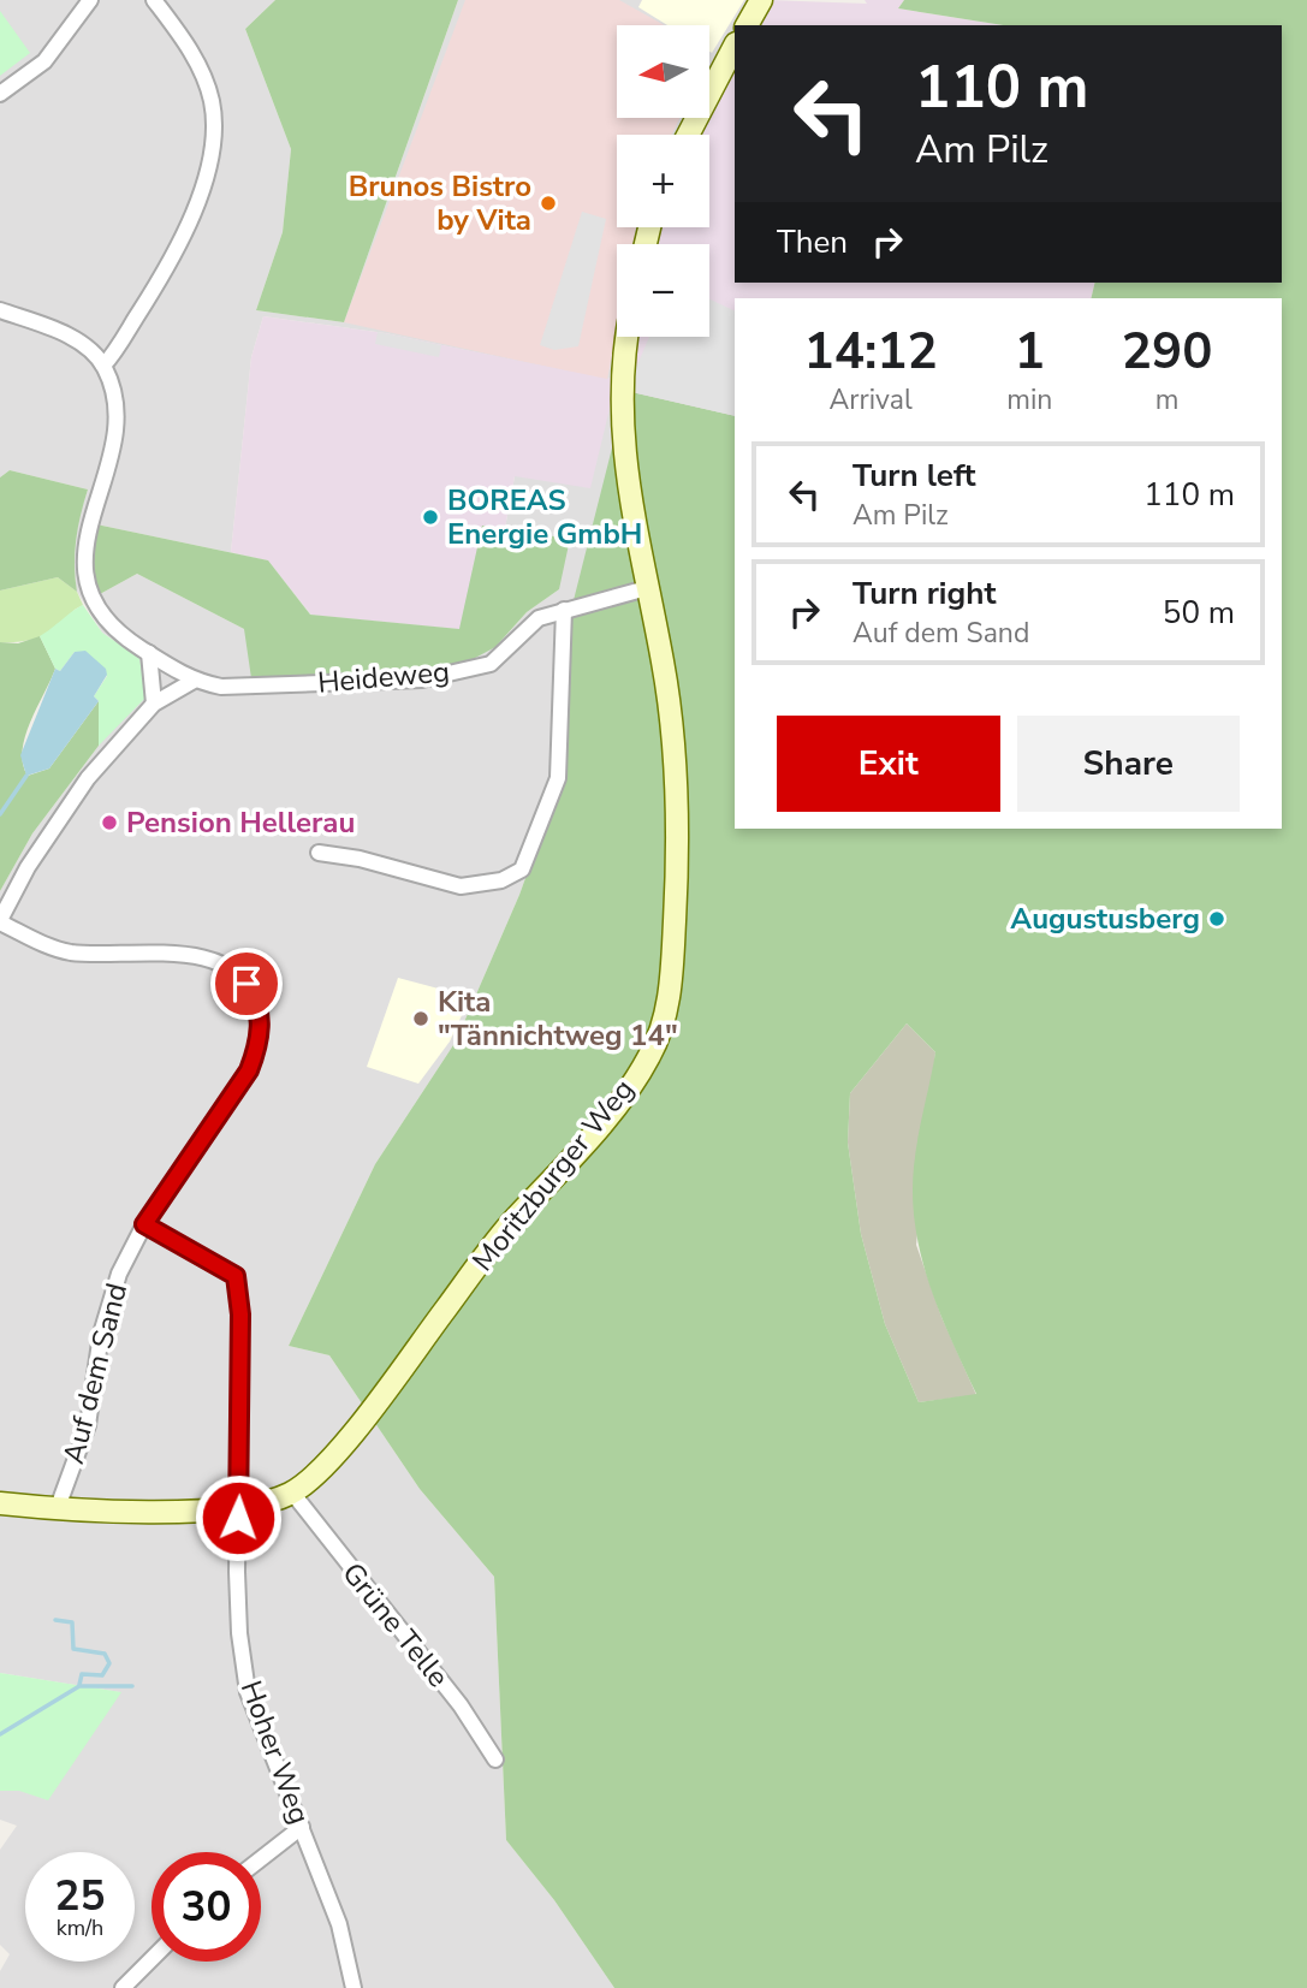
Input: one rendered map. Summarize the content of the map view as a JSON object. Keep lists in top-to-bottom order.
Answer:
{
  "streets": {
    "street": [
      "Heideweg",
      "Moritzburger Weg",
      "Auf dem Sand",
      "Grüne Telle",
      "Hoher Weg"
    ]
  },
  "crossings": [
    ["Heideweg", "Moritzburger Weg"],
    ["Moritzburger Weg", "Auf dem Sand"],
    ["Moritzburger Weg", "Grüne Telle"],
    ["Moritzburger Weg", "Hoher Weg"],
    ["Auf dem Sand", "Hoher Weg"]
  ],
  "places": [
    "Brunos Bistro by Vita",
    "BOREAS Energie GmbH",
    "Pension Hellerau",
    "Augustusberg",
    "Kita \"Tännichtweg 14\""
  ],
  "north": "left",
  "page": {
    "map_buttons": ["+", "−"],
    "turn": ["110 m", "Am Pilz"],
    "then": "Then",
    "eta": [
      "14:12",
      "Arrival",
      "1",
      "min",
      "290",
      "m"
    ],
    "list": [
      {
        "name": "Turn left",
        "note": "Am Pilz",
        "value": "110 m"
      },
      {
        "name": "Turn right",
        "note": "Auf dem Sand",
        "value": "50 m"
      }
    ],
    "buttons": ["Exit", "Share"],
    "speed": "25 km/h",
    "limit": "30"
  }
}
